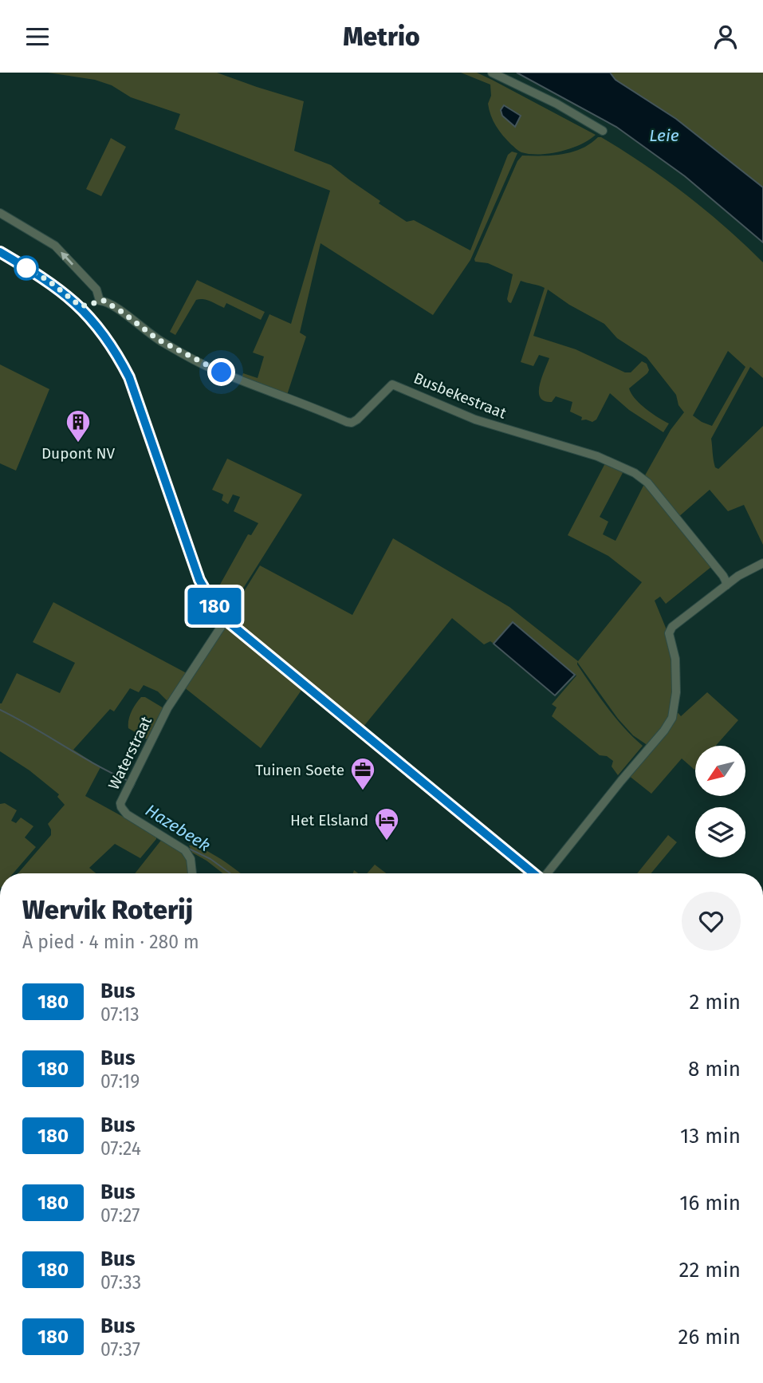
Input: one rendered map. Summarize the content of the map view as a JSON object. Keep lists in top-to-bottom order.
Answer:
{
  "streets": {
    "street": ["Busbekestraat", "Waterstraat"]
  },
  "water": ["Leie", "Hazebeek"],
  "places": {
    "building": ["Dupont NV"],
    "office": ["Tuinen Soete"],
    "hotel": ["Het Elsland"]
  },
  "lines": ["bus line 180"],
  "north": "bottom left",
  "page": {
    "header": "Metrio",
    "on_map": "180",
    "heading": ["Wervik Roterij", "À pied · 4 min · 280 m"],
    "list": [
      {
        "mark": "180",
        "name": "Bus",
        "note": "07:13",
        "value": "2 min"
      },
      {
        "mark": "180",
        "name": "Bus",
        "note": "07:19",
        "value": "8 min"
      },
      {
        "mark": "180",
        "name": "Bus",
        "note": "07:24",
        "value": "13 min"
      },
      {
        "mark": "180",
        "name": "Bus",
        "note": "07:27",
        "value": "16 min"
      },
      {
        "mark": "180",
        "name": "Bus",
        "note": "07:33",
        "value": "22 min"
      },
      {
        "mark": "180",
        "name": "Bus",
        "note": "07:37",
        "value": "26 min"
      }
    ]
  }
}
